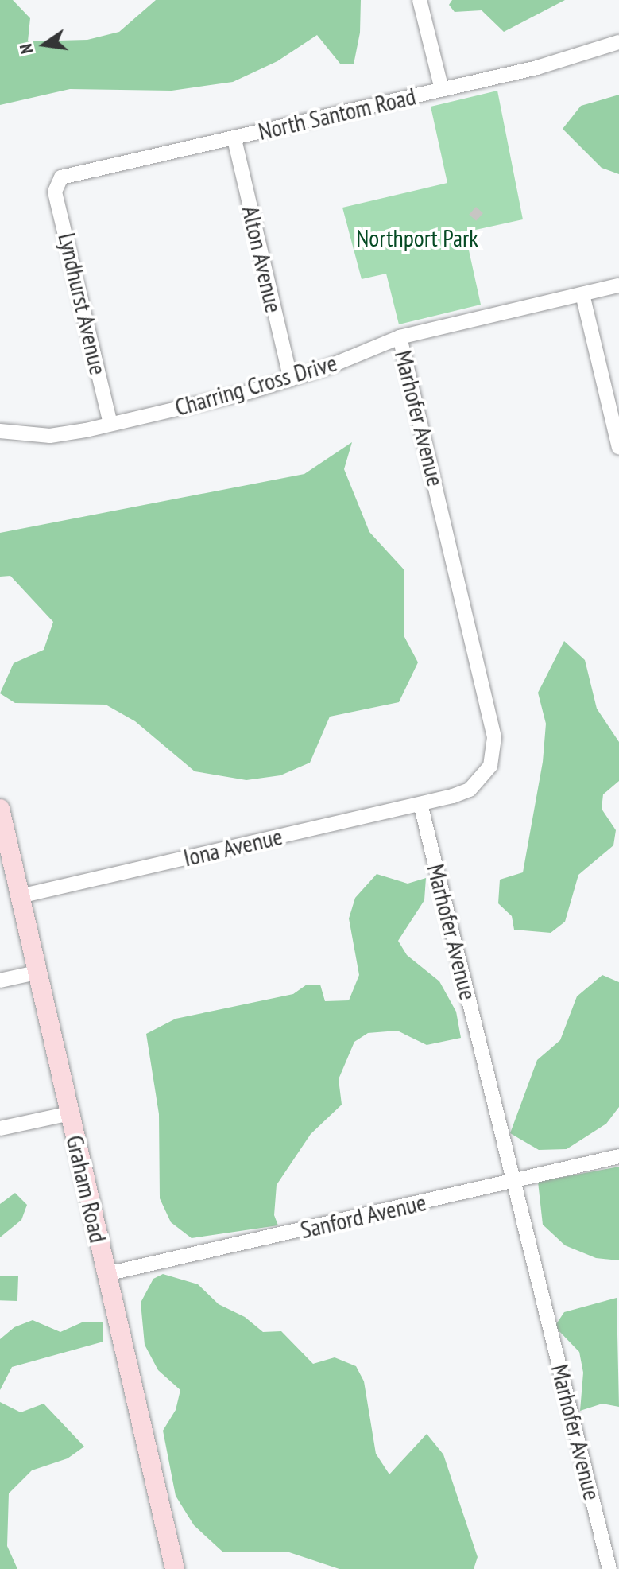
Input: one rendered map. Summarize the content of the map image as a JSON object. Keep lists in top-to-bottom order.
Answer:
{
  "streets": {
    "main road": ["Graham Road"],
    "street": [
      "North Santom Road",
      "Alton Avenue",
      "Lyndhurst Avenue",
      "Charring Cross Drive",
      "Marhofer Avenue",
      "Iona Avenue",
      "Sanford Avenue"
    ]
  },
  "crossings": [
    ["North Santom Road", "Alton Avenue"],
    ["North Santom Road", "Lyndhurst Avenue"],
    ["Alton Avenue", "Charring Cross Drive"],
    ["Lyndhurst Avenue", "Charring Cross Drive"],
    ["Charring Cross Drive", "Marhofer Avenue"],
    ["Marhofer Avenue", "Iona Avenue"],
    ["Marhofer Avenue", "Sanford Avenue"],
    ["Iona Avenue", "Graham Road"],
    ["Graham Road", "Sanford Avenue"]
  ],
  "parks": ["Northport Park"],
  "north": "left"
}
